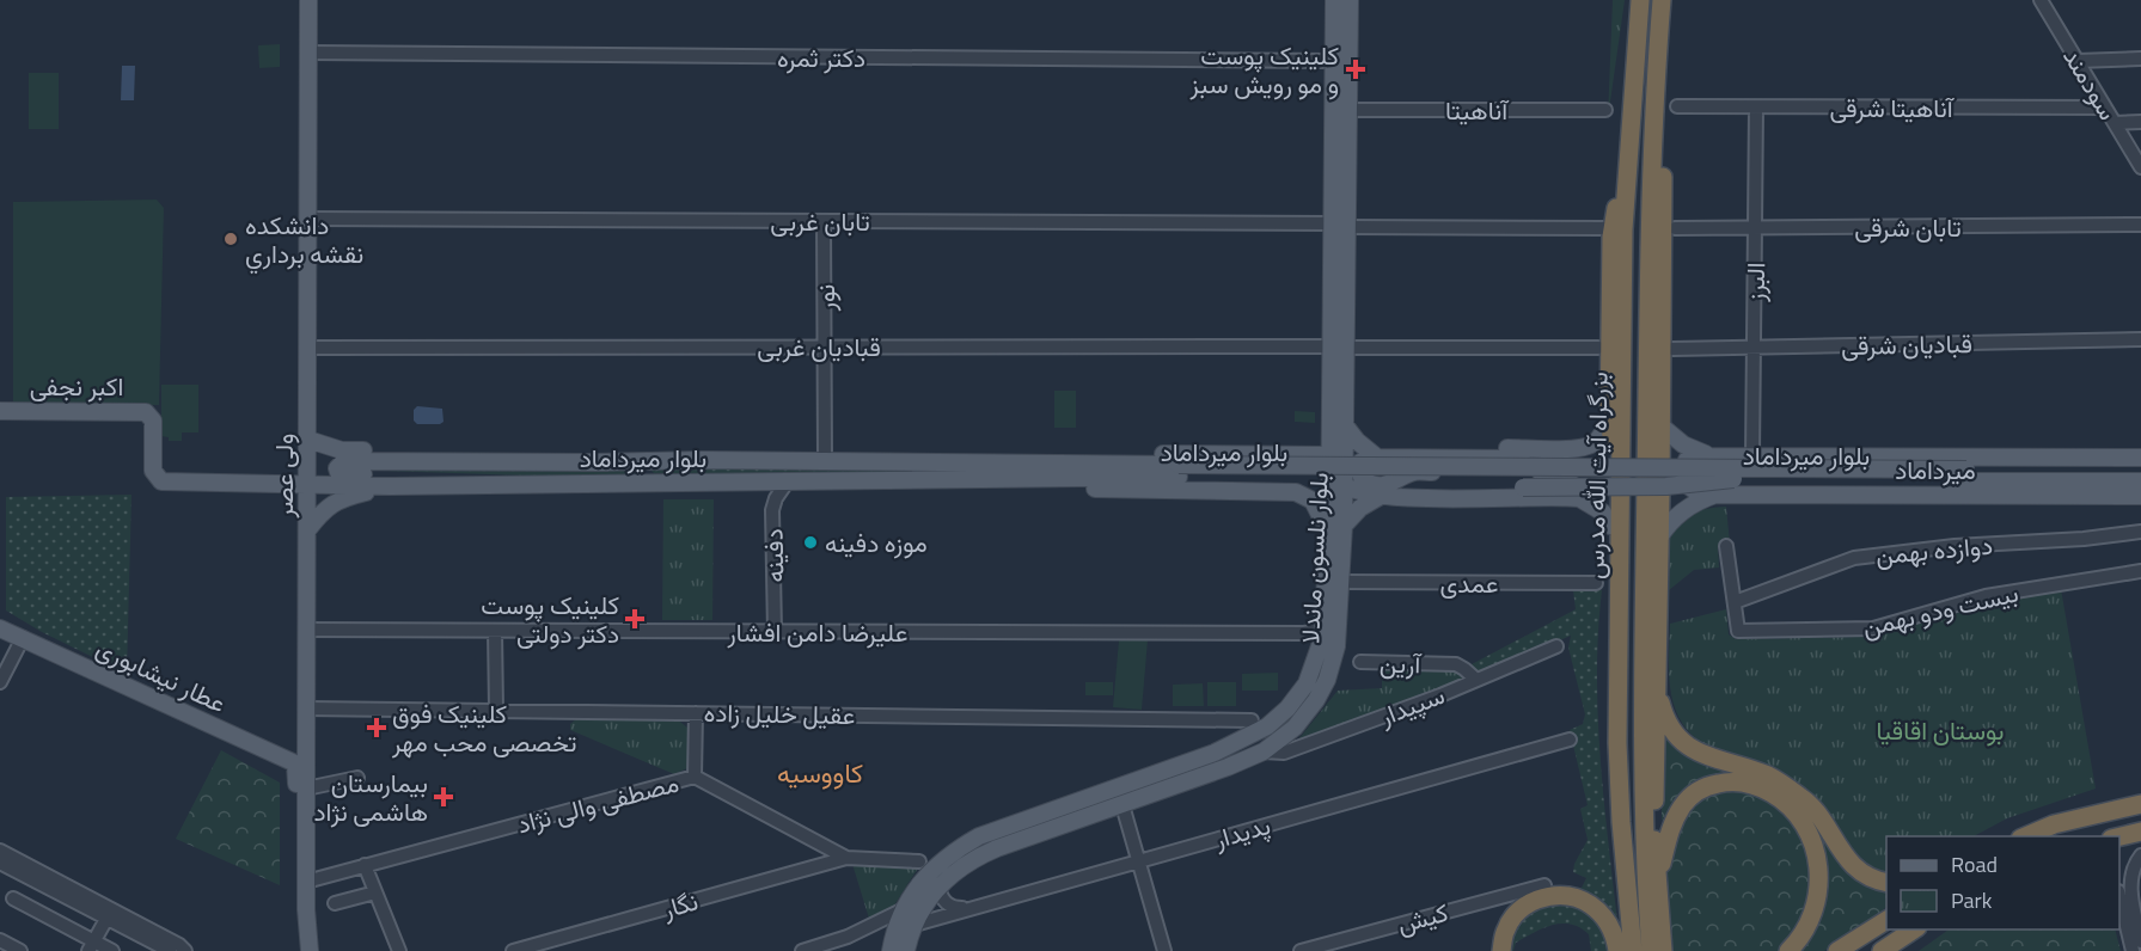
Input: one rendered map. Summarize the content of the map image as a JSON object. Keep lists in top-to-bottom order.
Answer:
{
  "streets": {
    "highway": ["بزرگراه آیت الله مدرس"],
    "main road": [
      "اکبر نجفی",
      "بلوار میرداماد",
      "میرداماد",
      "ولی عصر",
      "بلوار نلسون ماندلا",
      "عطار نیشابوری"
    ],
    "street": [
      "دکتر ثمره",
      "سودمند",
      "آناهیتا شرقی",
      "آناهیتا",
      "تابان غربی",
      "تابان شرقی",
      "البرز",
      "نور",
      "قبادیان شرقی",
      "قبادیان غربی",
      "دوازده بهمن",
      "دفینه",
      "عمدی",
      "بیست ودو بهمن",
      "علیرضا دامن افشار",
      "آرین",
      "سپیدار",
      "عقیل خلیل زاده",
      "مصطفی والی نژاد",
      "پدیدار",
      "نگار",
      "کیش"
    ]
  },
  "crossings": [
    ["دکتر ثمره", "ولی عصر"],
    ["دکتر ثمره", "بلوار نلسون ماندلا"],
    ["سودمند", "آناهیتا شرقی"],
    ["آناهیتا شرقی", "البرز"],
    ["آناهیتا", "بلوار نلسون ماندلا"],
    ["تابان غربی", "نور"],
    ["تابان غربی", "ولی عصر"],
    ["تابان غربی", "بلوار نلسون ماندلا"],
    ["تابان شرقی", "البرز"],
    ["البرز", "قبادیان شرقی"],
    ["البرز", "میرداماد"],
    ["نور", "قبادیان غربی"],
    ["نور", "بلوار میرداماد"],
    ["قبادیان غربی", "ولی عصر"],
    ["قبادیان غربی", "بلوار نلسون ماندلا"],
    ["اکبر نجفی", "بلوار میرداماد"],
    ["اکبر نجفی", "ولی عصر"],
    ["بلوار میرداماد", "میرداماد"],
    ["بلوار میرداماد", "ولی عصر"],
    ["بلوار میرداماد", "دفینه"],
    ["ولی عصر", "علیرضا دامن افشار"],
    ["ولی عصر", "عطار نیشابوری"],
    ["ولی عصر", "عقیل خلیل زاده"],
    ["ولی عصر", "مصطفی والی نژاد"],
    ["دوازده بهمن", "بیست ودو بهمن"],
    ["دفینه", "علیرضا دامن افشار"],
    ["بلوار نلسون ماندلا", "عمدی"],
    ["بلوار نلسون ماندلا", "علیرضا دامن افشار"],
    ["بلوار نلسون ماندلا", "سپیدار"],
    ["بلوار نلسون ماندلا", "پدیدار"],
    ["آرین", "سپیدار"],
    ["مصطفی والی نژاد", "نگار"]
  ],
  "districts": ["کاووسیه"],
  "parks": ["بوستان اقاقیا"],
  "places": {
    "health": [
      "کلینیک پوست و مو رویش سبز",
      "کلینیک پوست دکتر دولتى",
      "کلینیک فوق تخصصی محب مهر",
      "بیمارستان هاشمی نژاد"
    ],
    "other": ["دانشكده نقشه برداري", "موزه دفینه"]
  },
  "legend": ["Road", "Park"]
}
